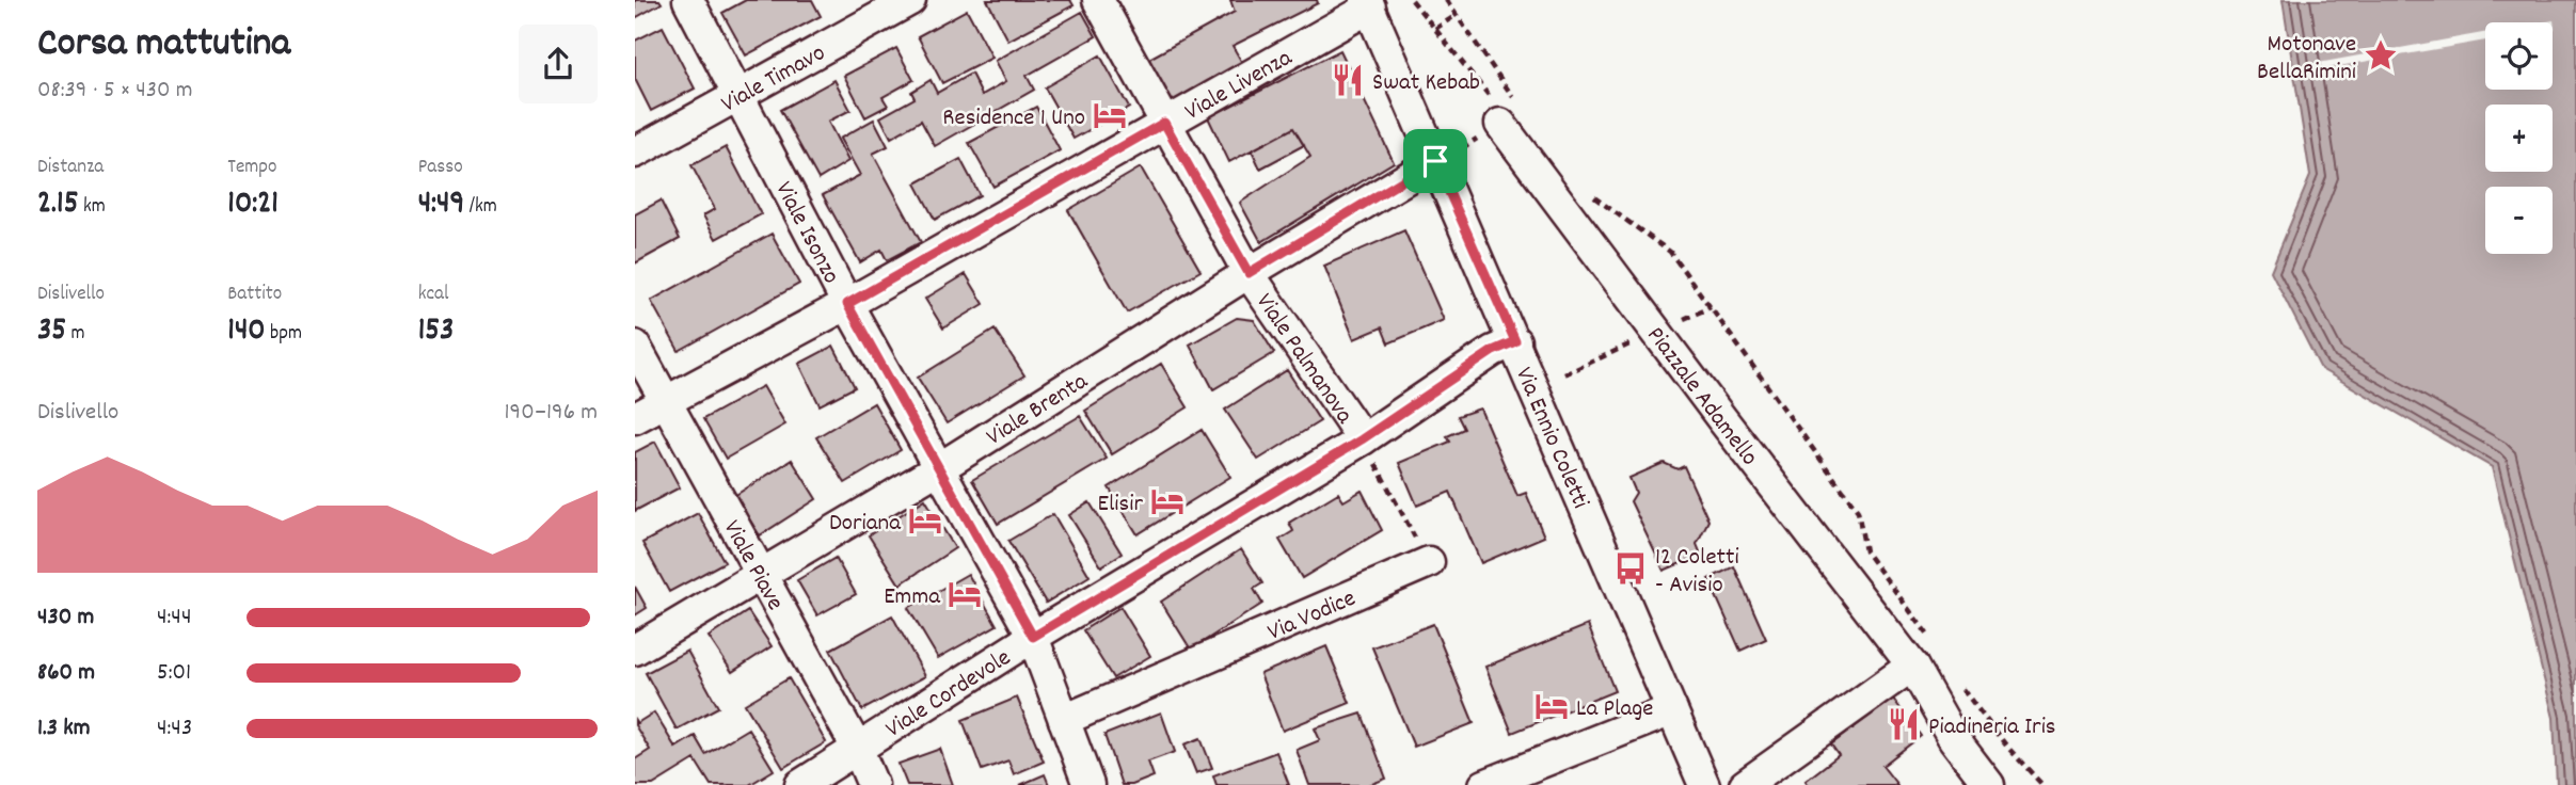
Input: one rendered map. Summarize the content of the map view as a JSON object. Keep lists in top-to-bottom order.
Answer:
{
  "streets": {
    "street": [
      "Viale Timavo",
      "Viale Livenza",
      "Viale Isonzo",
      "Viale Palmanova",
      "Piazzale Adamello",
      "Viale Brenta",
      "Via Ennio Coletti",
      "Viale Piave",
      "Via Vodice",
      "Viale Cordevole"
    ]
  },
  "crossings": [
    ["Viale Timavo", "Viale Isonzo"],
    ["Viale Livenza", "Viale Isonzo"],
    ["Viale Livenza", "Viale Palmanova"],
    ["Viale Livenza", "Via Ennio Coletti"],
    ["Viale Livenza", "Viale Piave"],
    ["Viale Isonzo", "Viale Brenta"],
    ["Viale Isonzo", "Via Vodice"],
    ["Viale Isonzo", "Viale Cordevole"],
    ["Viale Palmanova", "Viale Brenta"],
    ["Viale Palmanova", "Viale Cordevole"],
    ["Viale Brenta", "Via Ennio Coletti"],
    ["Viale Brenta", "Viale Piave"],
    ["Via Ennio Coletti", "Viale Cordevole"],
    ["Viale Piave", "Viale Cordevole"]
  ],
  "places": {
    "place": ["Motonave BellaRimini"],
    "restaurant": ["Swat Kebab", "Piadineria Iris"],
    "hotel": [
      "Residence 1 Uno",
      "Elisir",
      "Doriana",
      "Emma",
      "La Plage"
    ],
    "bus stop": ["12 Coletti - Avisio"]
  },
  "page": {
    "heading": ["Corsa mattutina", "08:39 · 5 × 430 m"],
    "map_buttons": ["+", "−"],
    "stats": [
      ["Distanza", "2.15 km"],
      ["Tempo", "10:21"],
      ["Passo", "4:49 /km"],
      ["Dislivello", "35 m"],
      ["Battito", "140 bpm"],
      ["kcal", "153"]
    ],
    "chart": ["Dislivello", "190–196 m"],
    "list": [
      {
        "name": "430 m",
        "note": "4:44"
      },
      {
        "name": "860 m",
        "note": "5:01"
      },
      {
        "name": "1.3 km",
        "note": "4:43"
      }
    ]
  }
}
